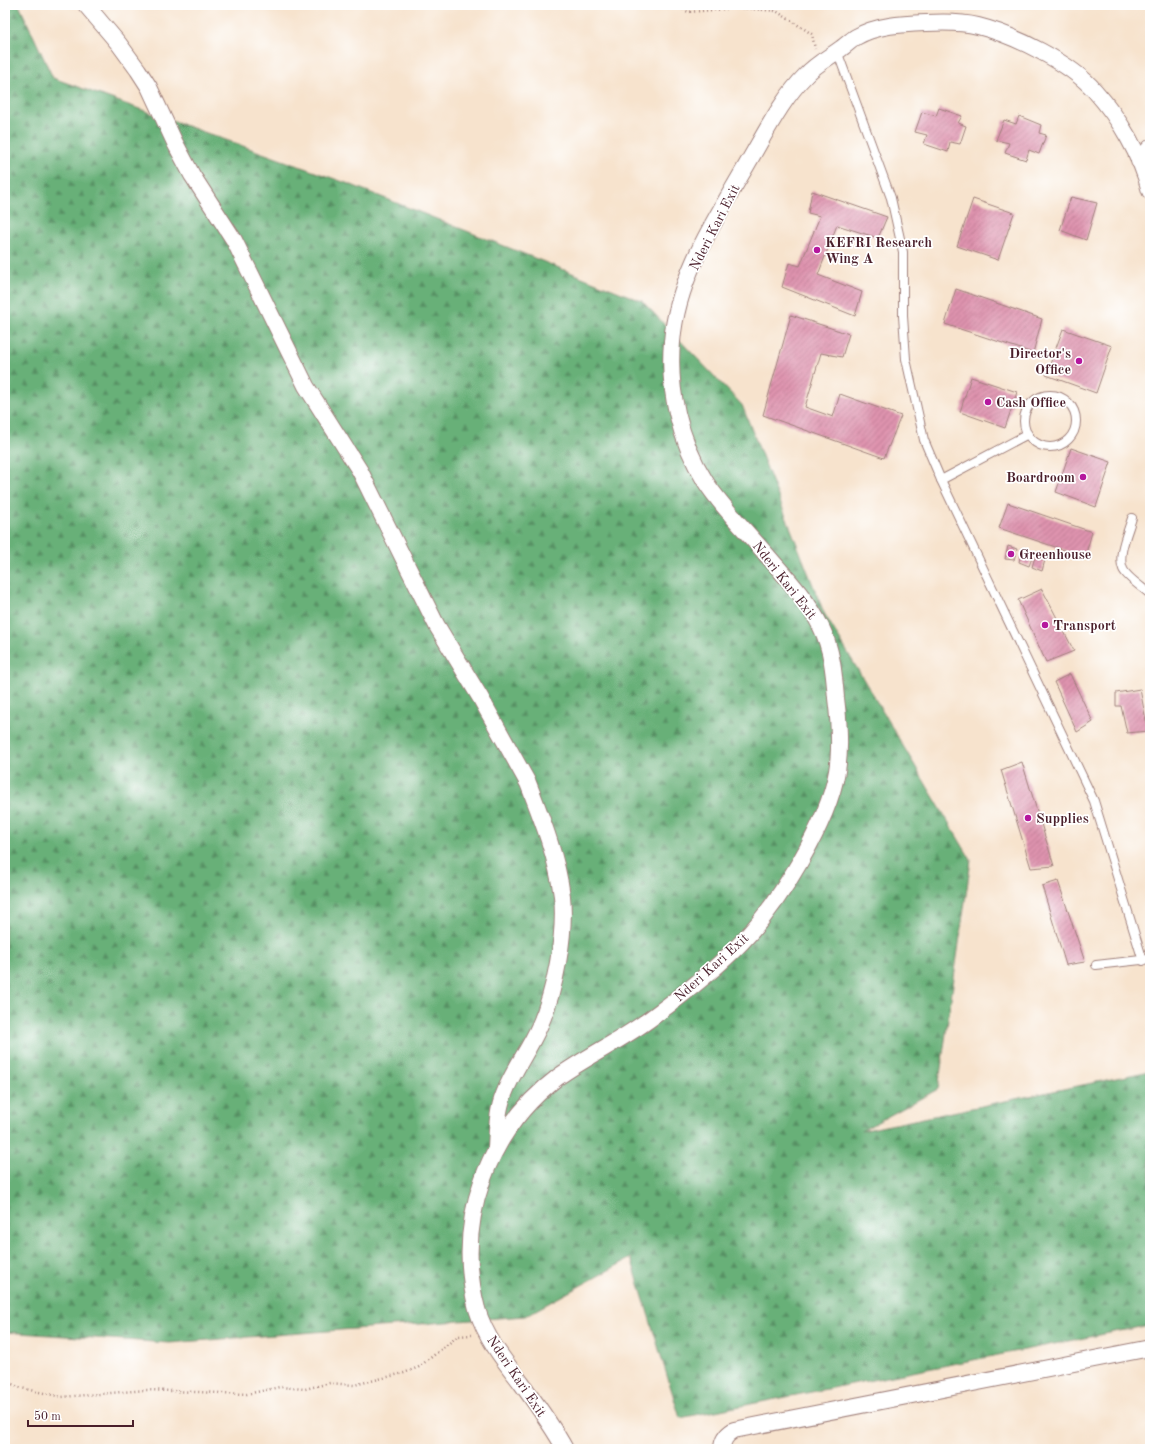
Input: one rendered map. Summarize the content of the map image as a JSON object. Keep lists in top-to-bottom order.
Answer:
{
  "streets": {
    "street": ["Nderi Kari Exit"]
  },
  "places": [
    "KEFRI Research Wing A",
    "Director's Office",
    "Cash Office",
    "Boardroom",
    "Greenhouse",
    "Transport",
    "Supplies"
  ],
  "scale_bar": "50 m"
}
